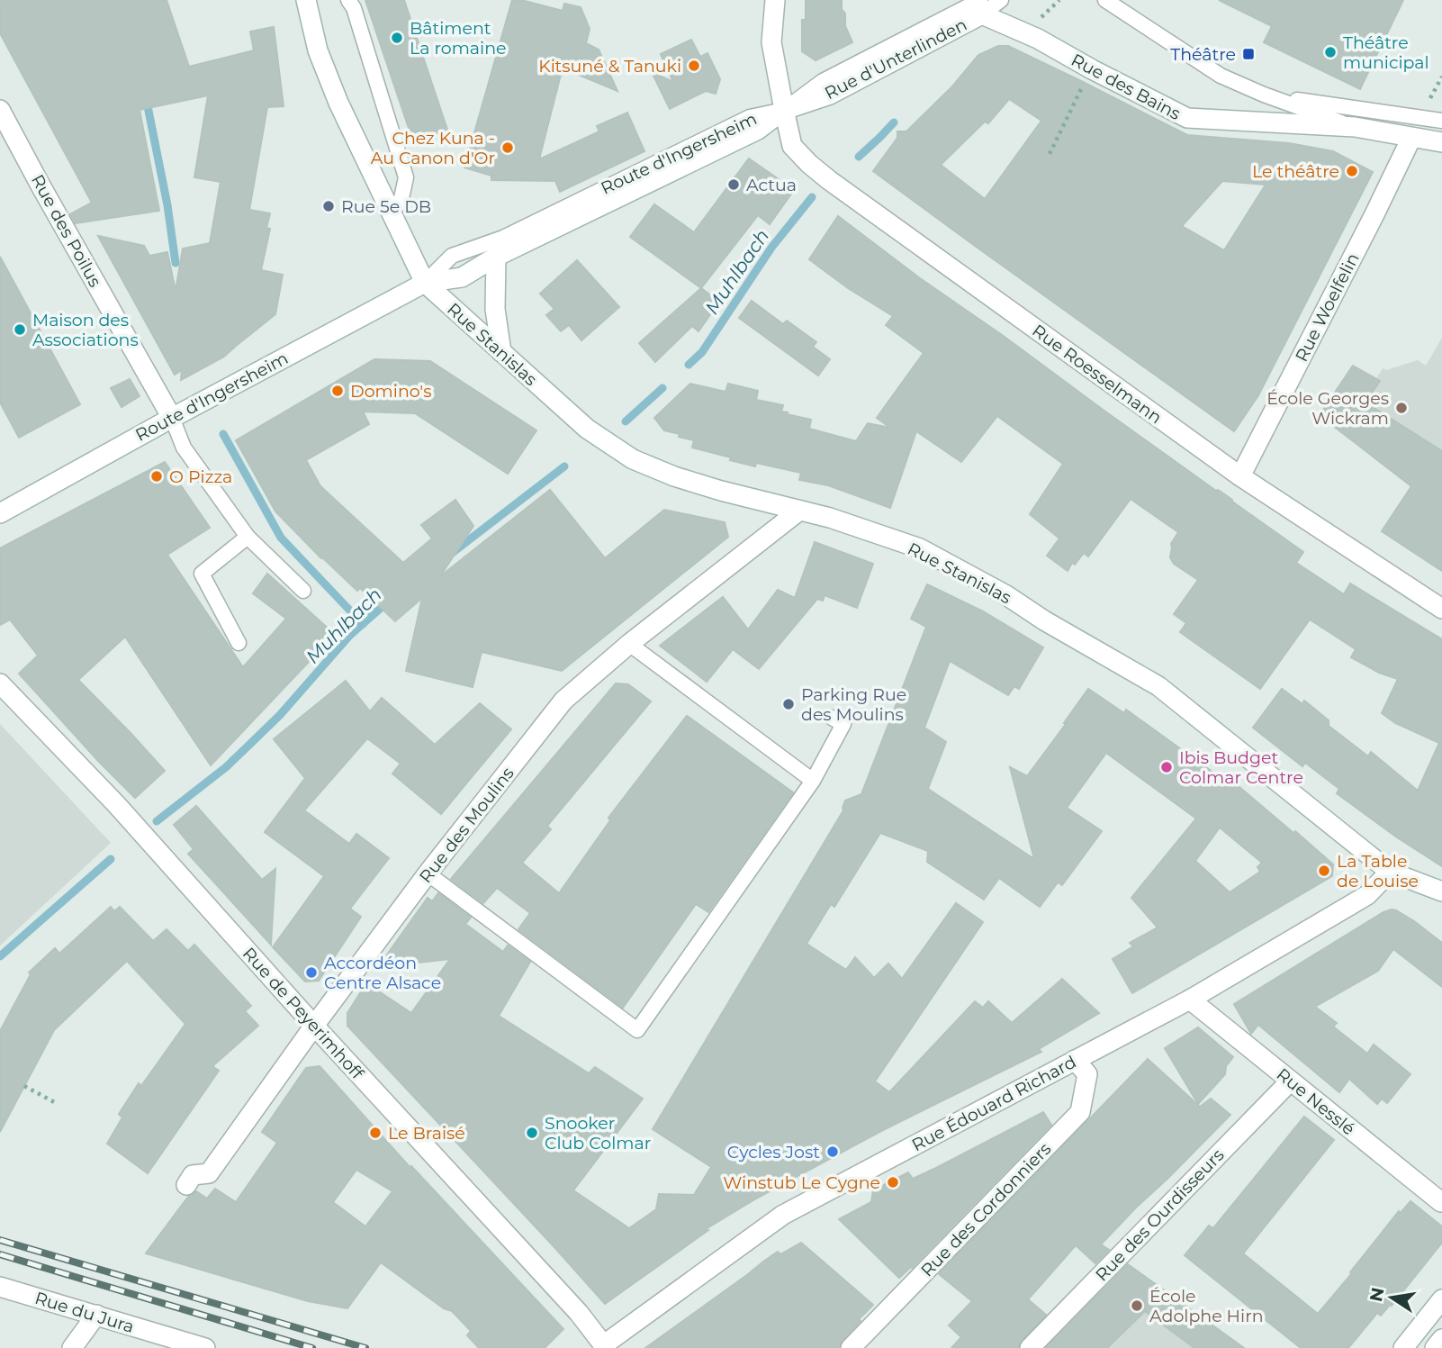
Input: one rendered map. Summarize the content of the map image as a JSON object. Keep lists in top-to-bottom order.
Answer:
{
  "streets": {
    "street": [
      "Rue d'Unterlinden",
      "Rue des Bains",
      "Route d'Ingersheim",
      "Rue des Poilus",
      "Rue Woelfelin",
      "Rue Stanislas",
      "Rue Roesselmann",
      "Rue des Moulins",
      "Rue de Peyerimhoff",
      "Rue Nesslé",
      "Rue Édouard Richard",
      "Rue des Cordonniers",
      "Rue des Ourdisseurs",
      "Rue du Jura"
    ]
  },
  "crossings": [
    ["Rue d'Unterlinden", "Rue des Bains"],
    ["Rue d'Unterlinden", "Route d'Ingersheim"],
    ["Rue d'Unterlinden", "Rue Roesselmann"],
    ["Rue des Bains", "Rue Woelfelin"],
    ["Route d'Ingersheim", "Rue des Poilus"],
    ["Route d'Ingersheim", "Rue Stanislas"],
    ["Route d'Ingersheim", "Rue Roesselmann"],
    ["Rue Woelfelin", "Rue Roesselmann"],
    ["Rue Stanislas", "Rue des Moulins"],
    ["Rue Stanislas", "Rue Édouard Richard"],
    ["Rue des Moulins", "Rue de Peyerimhoff"],
    ["Rue de Peyerimhoff", "Rue Édouard Richard"],
    ["Rue Nesslé", "Rue Édouard Richard"],
    ["Rue Nesslé", "Rue des Ourdisseurs"],
    ["Rue Édouard Richard", "Rue des Cordonniers"]
  ],
  "water": ["Muhlbach"],
  "places": {
    "other": [
      "Bâtiment La romaine",
      "Théâtre municipal",
      "Kitsuné & Tanuki",
      "Chez Kuna - Au Canon d'Or",
      "Le théâtre",
      "Actua",
      "Rue 5e DB",
      "Maison des Associations",
      "Domino's",
      "École Georges Wickram",
      "O Pizza",
      "Parking Rue des Moulins",
      "Ibis Budget Colmar Centre",
      "La Table de Louise",
      "Accordéon Centre Alsace",
      "Le Braisé",
      "Snooker Club Colmar",
      "Cycles Jost",
      "Winstub Le Cygne",
      "École Adolphe Hirn"
    ],
    "transit": ["Théâtre"]
  },
  "north": "left"
}
